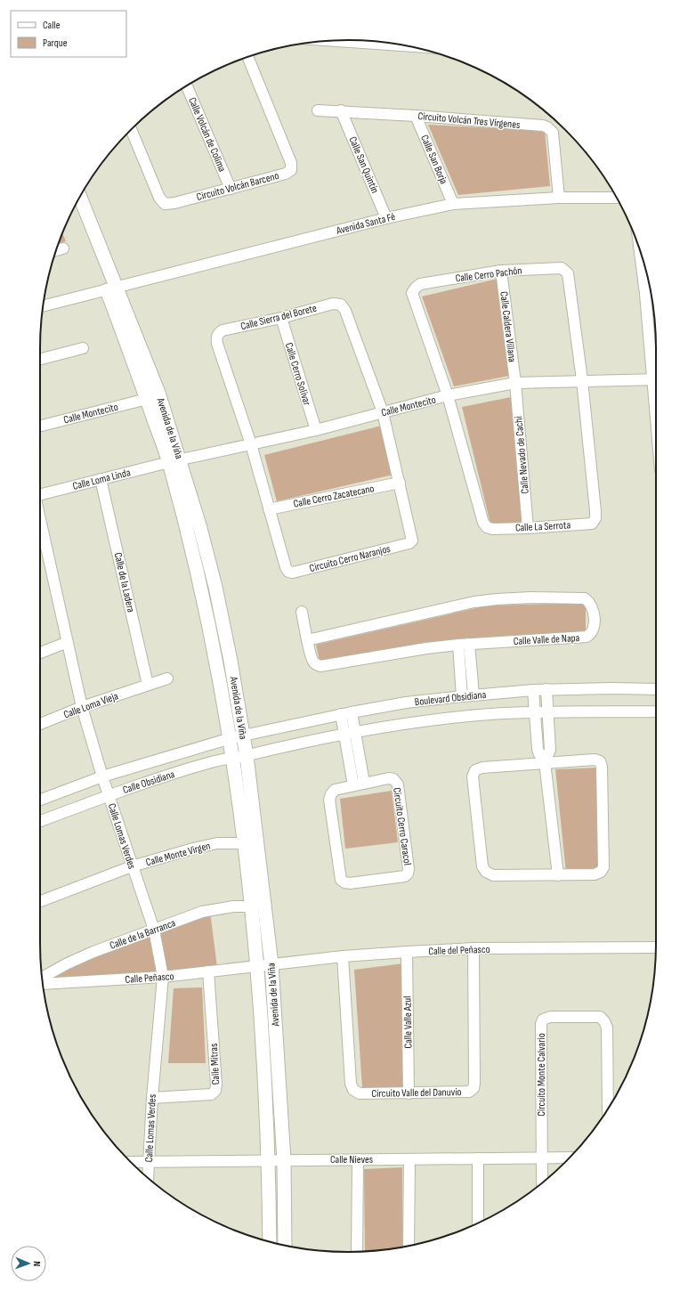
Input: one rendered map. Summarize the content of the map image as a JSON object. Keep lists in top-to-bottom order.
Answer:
{
  "streets": {
    "street": [
      "Circuito Volcán Tres Vírgenes",
      "Calle Volcán de Colima",
      "Calle San Borja",
      "Calle San Quintín",
      "Circuito Volcán Barceno",
      "Avenida Santa Fé",
      "Calle Cerro Pachón",
      "Calle Sierra del Borete",
      "Calle Caldera Villana",
      "Calle Cerro Solivar",
      "Calle Montecito",
      "Avenida de la Viña",
      "Calle Nevado de Cachi",
      "Calle Loma Linda",
      "Calle Cerro Zacatecano",
      "Calle La Serrota",
      "Circuito Cerro Naranjos",
      "Calle de la Ladera",
      "Calle Valle de Napa",
      "Boulevard Obsidiana",
      "Calle Loma Vieja",
      "Calle Obsidiana",
      "Circuito Cerro Caracol",
      "Calle Lomas Verdes",
      "Calle Monte Virgen",
      "Calle de la Barranca",
      "Calle del Peñasco",
      "Calle Peñasco",
      "Calle Valle Azul",
      "Calle Mitras",
      "Circuito Monte Calvario",
      "Circuito Valle del Danuvio",
      "Calle Nieves"
    ]
  },
  "crossings": [
    ["Circuito Volcán Tres Vírgenes", "Calle San Borja"],
    ["Circuito Volcán Tres Vírgenes", "Calle San Quintín"],
    ["Circuito Volcán Tres Vírgenes", "Avenida Santa Fé"],
    ["Calle Volcán de Colima", "Circuito Volcán Barceno"],
    ["Calle San Borja", "Avenida Santa Fé"],
    ["Calle San Quintín", "Avenida Santa Fé"],
    ["Avenida Santa Fé", "Avenida de la Viña"],
    ["Calle Cerro Pachón", "Calle Caldera Villana"],
    ["Calle Cerro Pachón", "Calle Montecito"],
    ["Calle Cerro Pachón", "Calle La Serrota"],
    ["Calle Sierra del Borete", "Calle Cerro Solivar"],
    ["Calle Sierra del Borete", "Calle Montecito"],
    ["Calle Sierra del Borete", "Circuito Cerro Naranjos"],
    ["Calle Caldera Villana", "Calle Montecito"],
    ["Calle Caldera Villana", "Calle Nevado de Cachi"],
    ["Calle Cerro Solivar", "Calle Montecito"],
    ["Calle Montecito", "Avenida de la Viña"],
    ["Calle Montecito", "Calle Nevado de Cachi"],
    ["Calle Montecito", "Calle Loma Linda"],
    ["Calle Montecito", "Calle La Serrota"],
    ["Calle Montecito", "Circuito Cerro Naranjos"],
    ["Avenida de la Viña", "Calle Loma Linda"],
    ["Avenida de la Viña", "Boulevard Obsidiana"],
    ["Avenida de la Viña", "Calle Obsidiana"],
    ["Avenida de la Viña", "Calle Monte Virgen"],
    ["Avenida de la Viña", "Calle de la Barranca"],
    ["Avenida de la Viña", "Calle del Peñasco"],
    ["Avenida de la Viña", "Calle Peñasco"],
    ["Avenida de la Viña", "Calle Nieves"],
    ["Calle Nevado de Cachi", "Calle La Serrota"],
    ["Calle Loma Linda", "Calle de la Ladera"],
    ["Calle Cerro Zacatecano", "Circuito Cerro Naranjos"],
    ["Calle de la Ladera", "Calle Loma Vieja"],
    ["Boulevard Obsidiana", "Calle Obsidiana"],
    ["Calle Loma Vieja", "Calle Lomas Verdes"],
    ["Calle Obsidiana", "Calle Lomas Verdes"],
    ["Calle Lomas Verdes", "Calle Monte Virgen"],
    ["Calle Lomas Verdes", "Calle de la Barranca"],
    ["Calle Lomas Verdes", "Calle Peñasco"],
    ["Calle Lomas Verdes", "Calle Mitras"],
    ["Calle Lomas Verdes", "Calle Nieves"],
    ["Calle del Peñasco", "Calle Peñasco"],
    ["Calle del Peñasco", "Calle Valle Azul"],
    ["Calle del Peñasco", "Circuito Valle del Danuvio"],
    ["Calle Peñasco", "Calle Mitras"],
    ["Calle Valle Azul", "Circuito Valle del Danuvio"],
    ["Circuito Monte Calvario", "Calle Nieves"]
  ],
  "legend": ["Calle", "Parque"],
  "north": "right"
}
